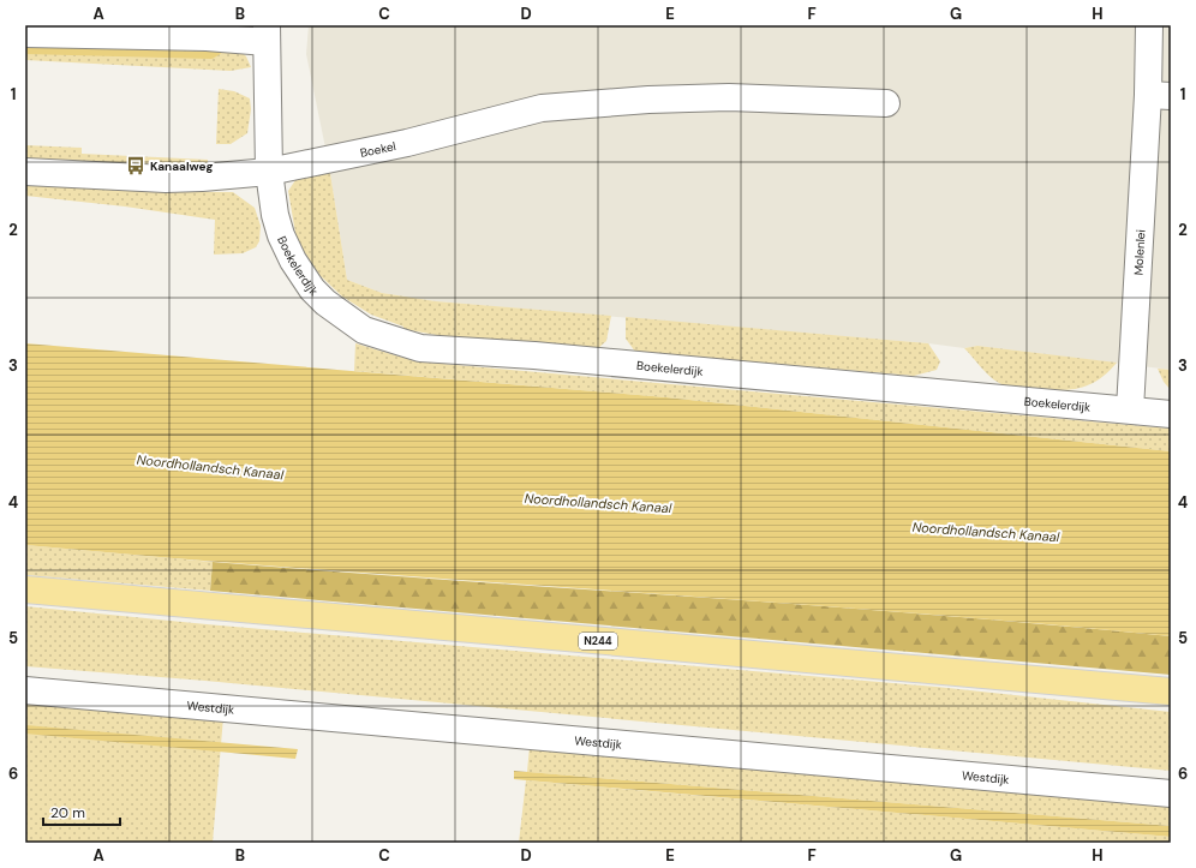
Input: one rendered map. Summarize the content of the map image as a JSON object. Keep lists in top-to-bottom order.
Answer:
{
  "streets": {
    "main road": ["N244"],
    "street": [
      "Boekel",
      "Molenlei",
      "Boekelerdijk",
      "Westdijk"
    ]
  },
  "crossings": [
    ["Boekel", "Boekelerdijk"],
    ["Molenlei", "Boekelerdijk"]
  ],
  "water": ["Noordhollandsch Kanaal"],
  "places": {
    "bus stop": ["Kanaalweg"]
  },
  "scale_bar": "20 m",
  "grid": {
    "columns": [
      "A",
      "B",
      "C",
      "D",
      "E",
      "F",
      "G",
      "H"
    ],
    "rows": [
      "1",
      "2",
      "3",
      "4",
      "5",
      "6"
    ]
  }
}
